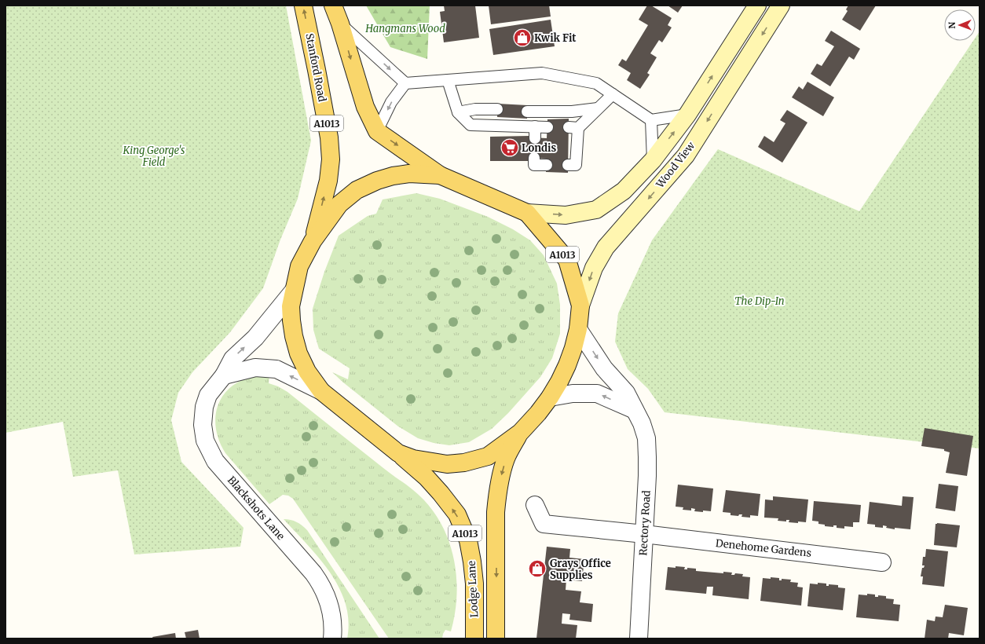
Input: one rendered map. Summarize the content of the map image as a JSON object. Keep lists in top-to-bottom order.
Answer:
{
  "streets": {
    "main road": [
      "Stanford Road",
      "A1013",
      "Wood View",
      "Lodge Lane"
    ],
    "street": ["Blackshots Lane", "Rectory Road", "Denehome Gardens"]
  },
  "crossings": [
    ["Stanford Road", "A1013"],
    ["A1013", "Wood View"],
    ["A1013", "Blackshots Lane"],
    ["A1013", "Rectory Road"],
    ["A1013", "Lodge Lane"],
    ["Rectory Road", "Denehome Gardens"]
  ],
  "parks": ["Hangmans Wood", "King George's Field", "The Dip-In"],
  "places": {
    "shop": ["Kwik Fit", "Grays Office Supplies"],
    "supermarket": ["Londis"]
  },
  "north": "left"
}
